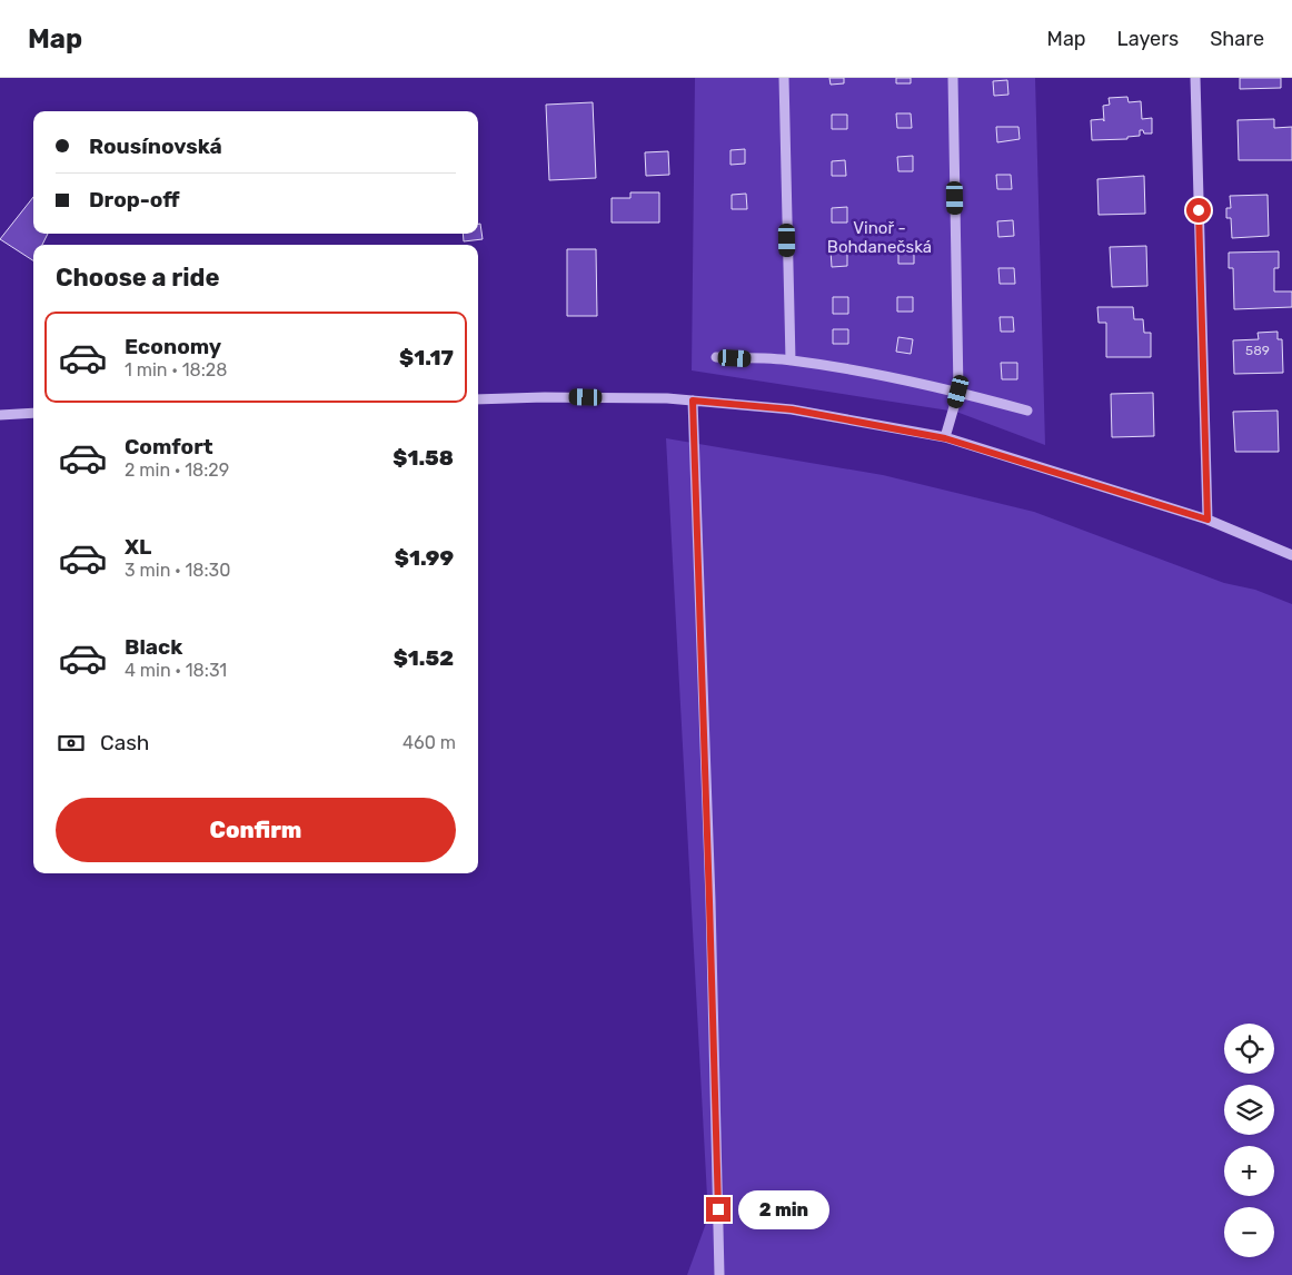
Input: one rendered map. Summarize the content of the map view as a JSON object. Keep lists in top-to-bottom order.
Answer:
{
  "parks": ["Vinoř - Bohdanečská"],
  "house_numbers": ["589"],
  "page": {
    "header": "Map",
    "nav": ["Map", "Layers", "Share"],
    "banner": ["Rousínovská", "Drop-off"],
    "heading": "Choose a ride",
    "list": [
      {
        "name": "Economy",
        "note": "1 min · 18:28",
        "value": "$1.17"
      },
      {
        "name": "Comfort",
        "note": "2 min · 18:29",
        "value": "$1.58"
      },
      {
        "name": "XL",
        "note": "3 min · 18:30",
        "value": "$1.99"
      },
      {
        "name": "Black",
        "note": "4 min · 18:31",
        "value": "$1.52"
      }
    ],
    "pay": ["Cash", "460 m"],
    "buttons": "Confirm",
    "map_buttons": ["+", "−"],
    "bubble": "2 min"
  }
}
